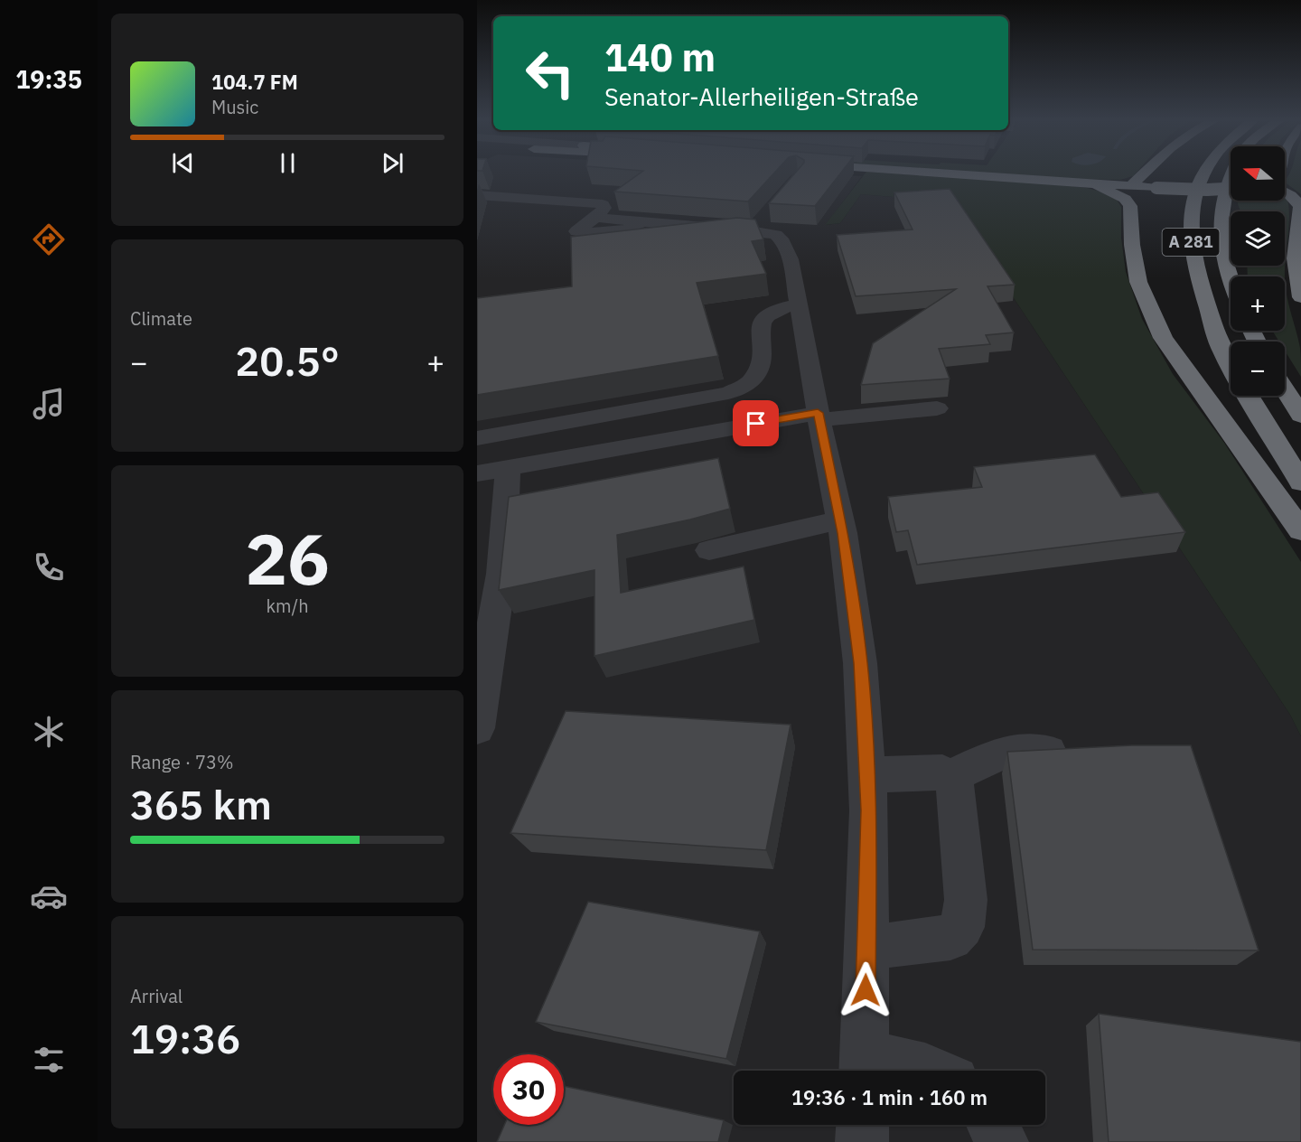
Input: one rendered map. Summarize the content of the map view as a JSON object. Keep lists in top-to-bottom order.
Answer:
{
  "streets": {
    "highway": ["A 281"]
  },
  "north": "left",
  "page": {
    "tabs": "19:35",
    "turn": ["140 m", "Senator-Allerheiligen-Straße"],
    "song": ["104.7 FM", "Music"],
    "map_buttons": ["+", "−"],
    "tile": [
      "Climate",
      ["26", "km/h"],
      ["Range · 73%", "365 km"],
      ["Arrival", "19:36"]
    ],
    "heat": ["−", "20.5°", "+"],
    "limit": "30",
    "trip": "19:36 · 1 min · 160 m"
  }
}
